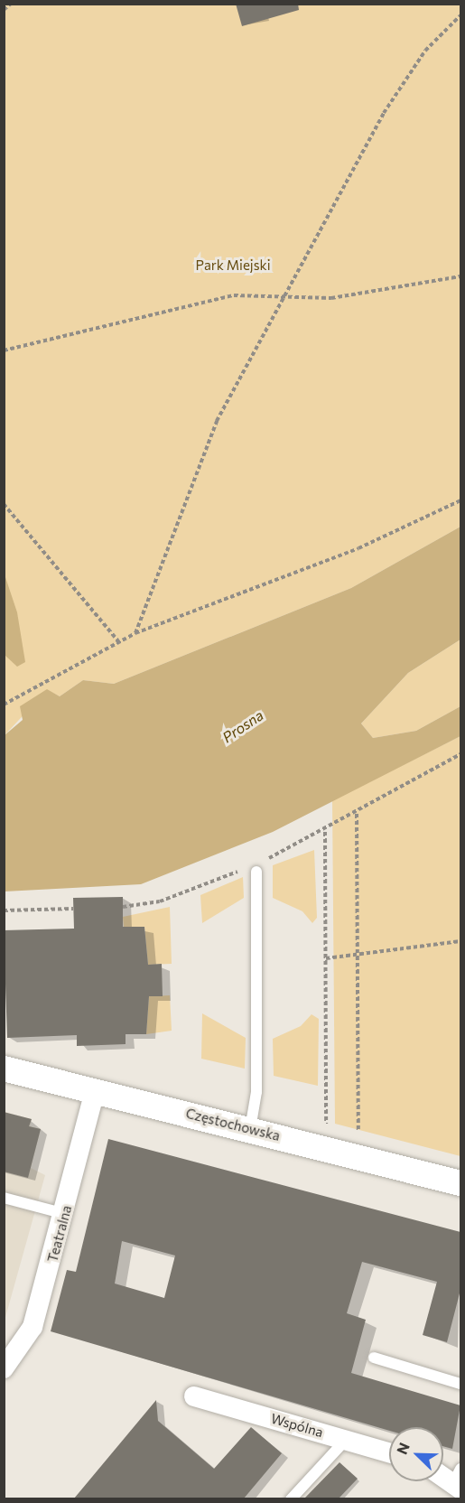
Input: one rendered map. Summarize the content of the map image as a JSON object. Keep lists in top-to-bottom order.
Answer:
{
  "streets": {
    "street": ["Częstochowska", "Teatralna", "Wspólna"]
  },
  "crossings": [
    ["Częstochowska", "Teatralna"]
  ],
  "water": ["Prosna"],
  "parks": ["Park Miejski"],
  "north": "top left"
}
